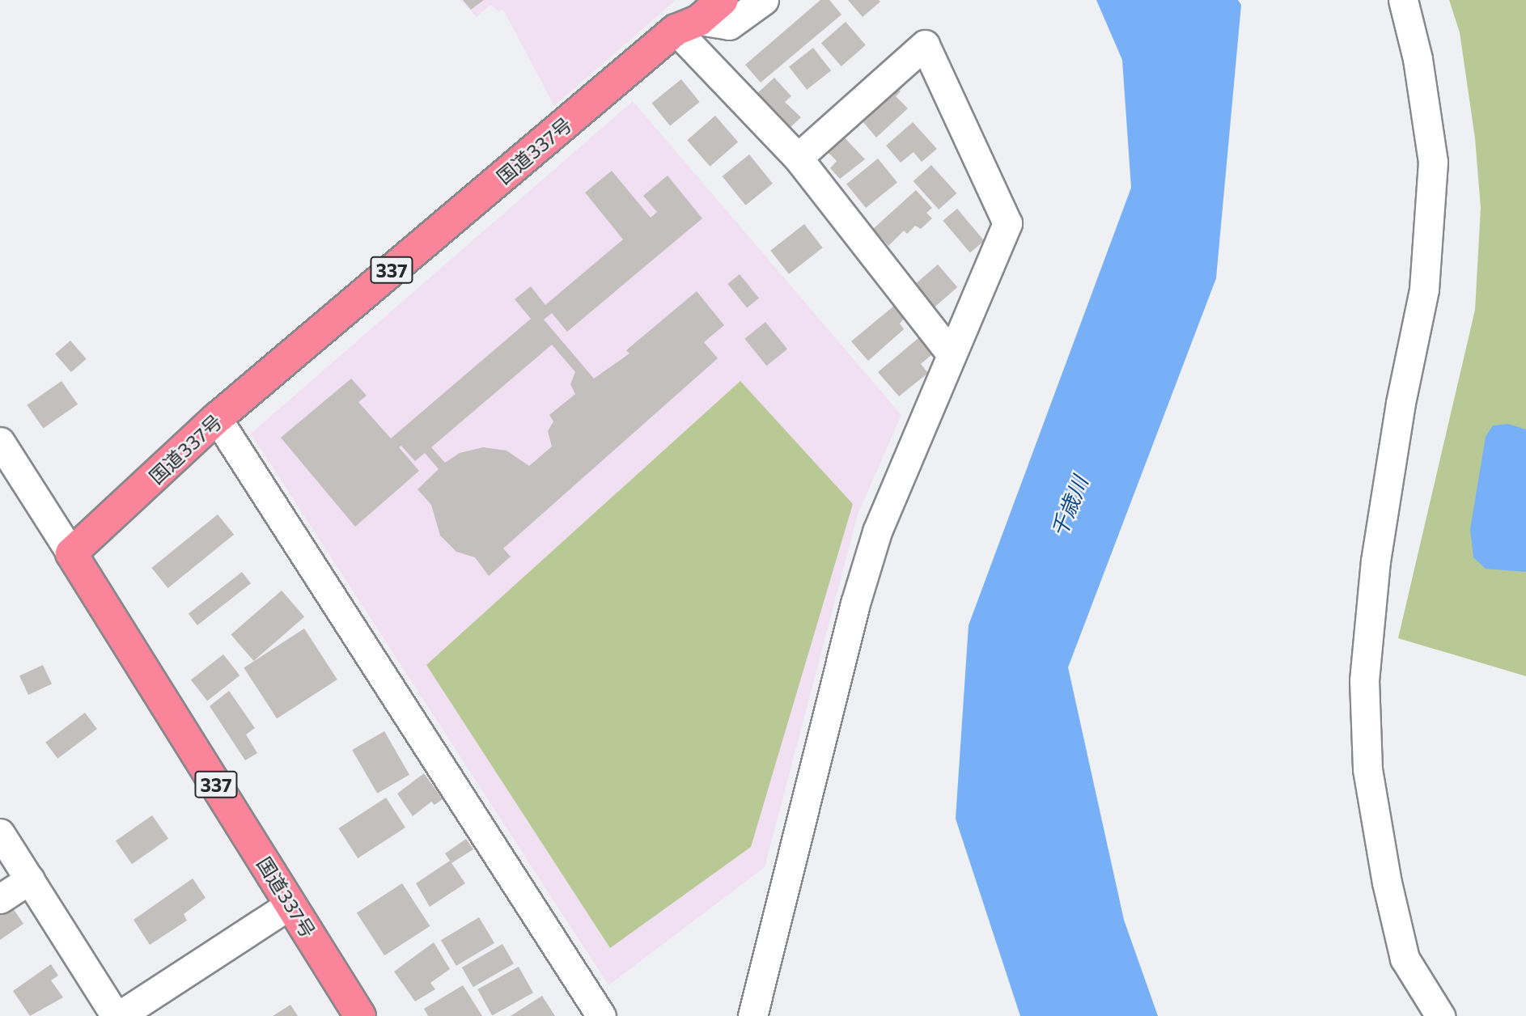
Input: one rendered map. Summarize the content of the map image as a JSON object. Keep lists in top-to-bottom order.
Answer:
{
  "streets": {
    "highway": ["国道337号", "337"]
  },
  "water": ["千歳川"]
}
